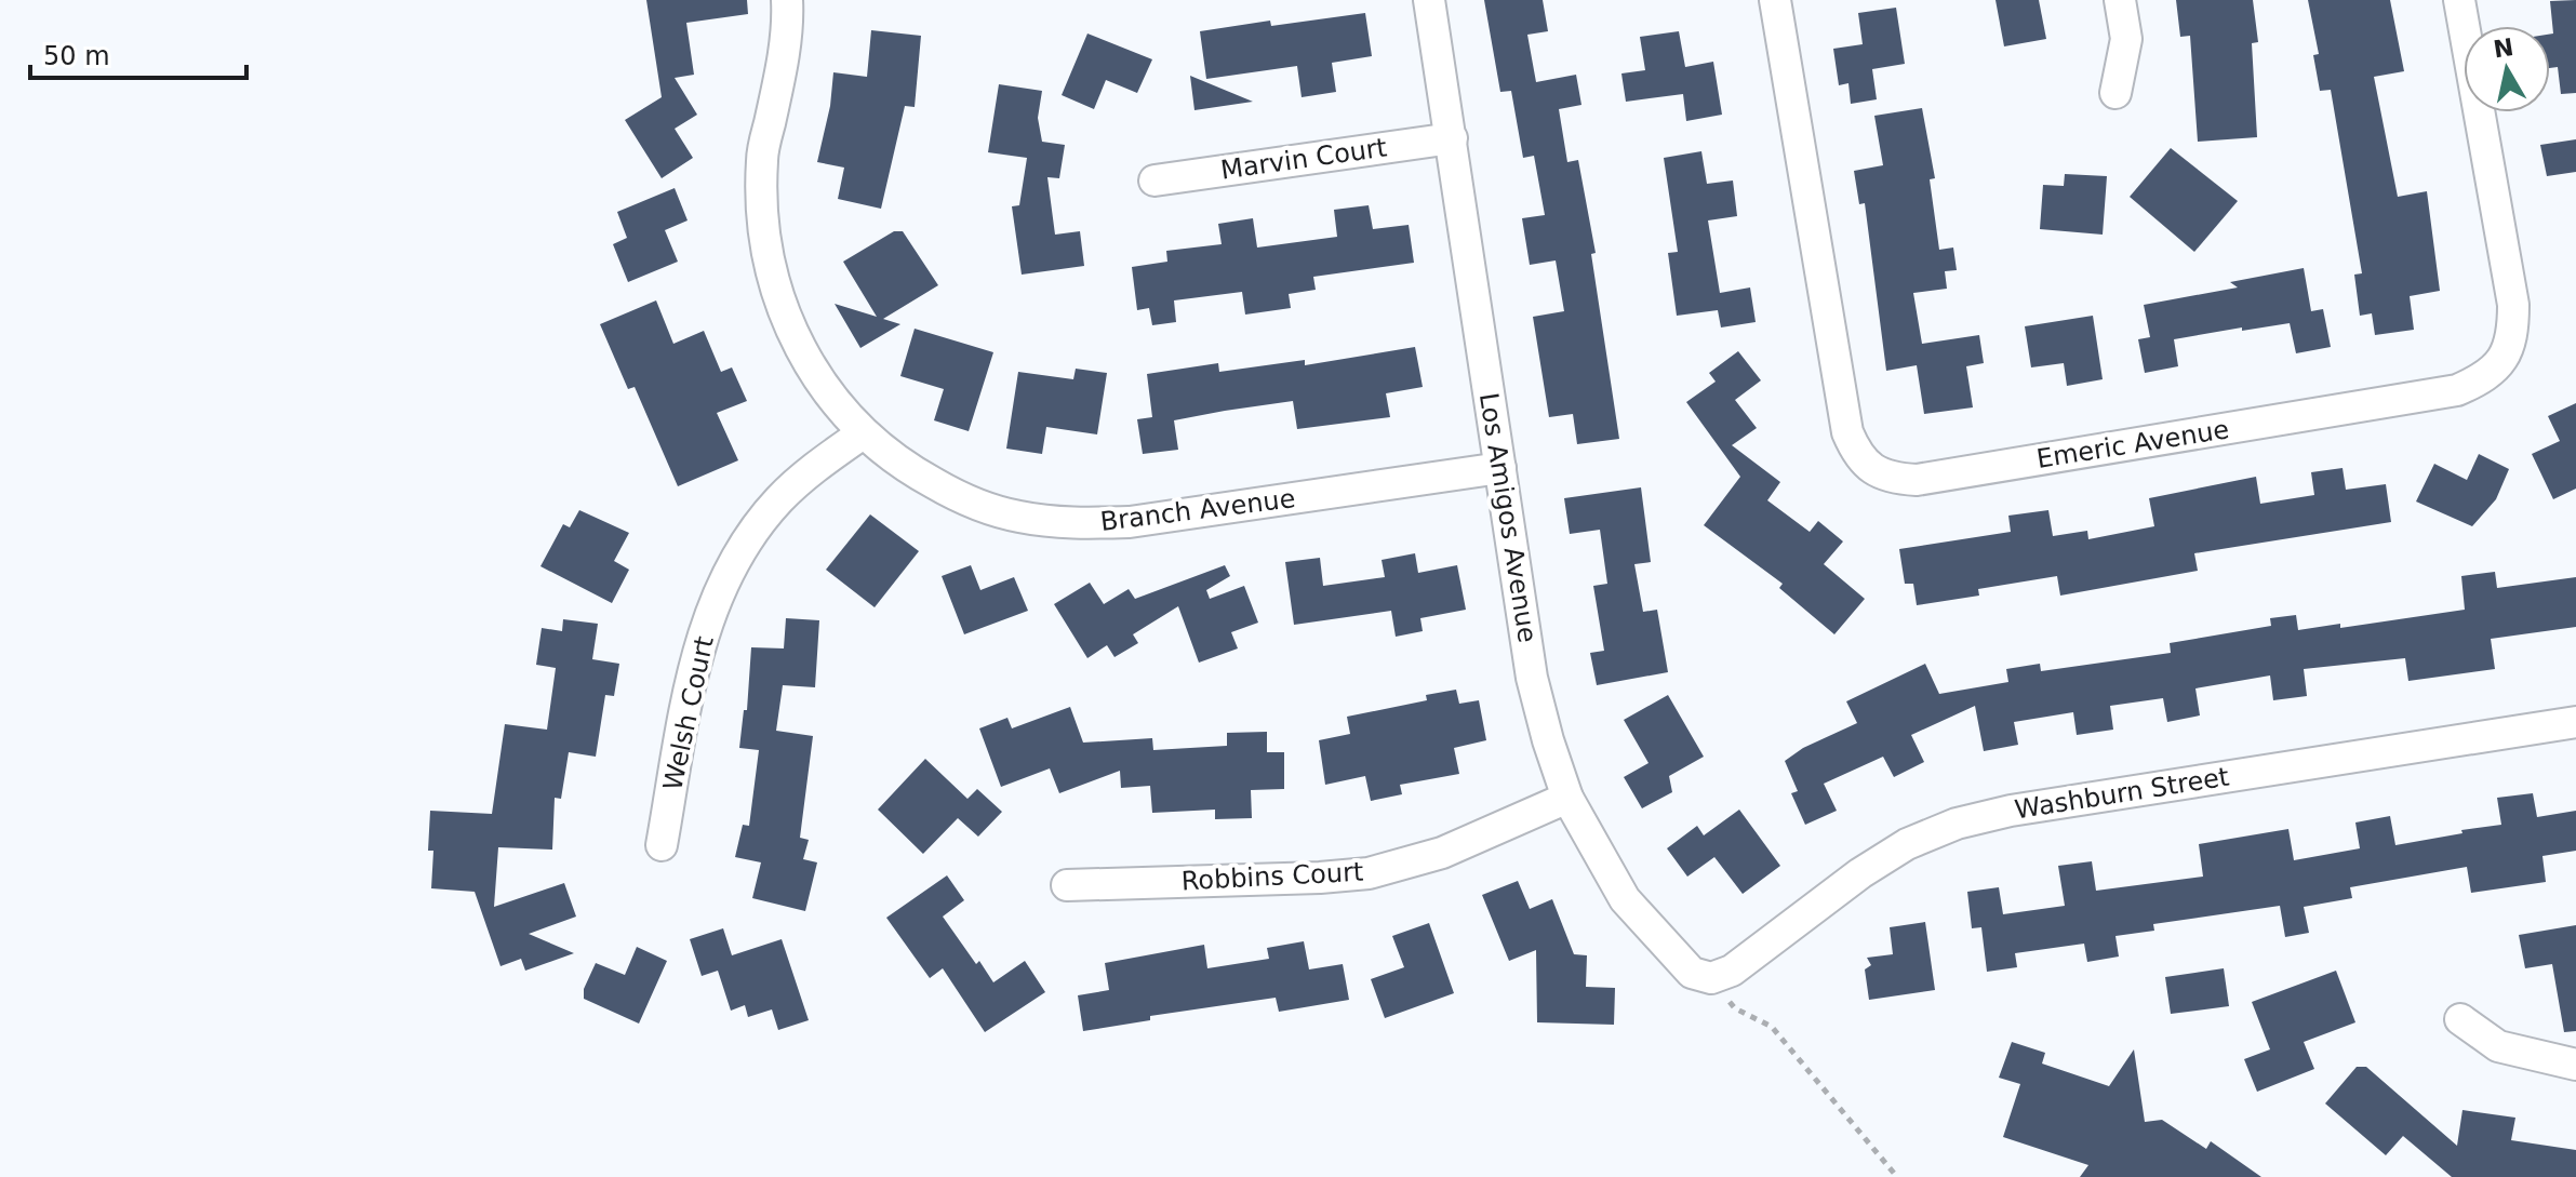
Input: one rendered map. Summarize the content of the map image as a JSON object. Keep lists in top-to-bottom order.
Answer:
{
  "streets": {
    "street": [
      "Marvin Court",
      "Emeric Avenue",
      "Branch Avenue",
      "Los Amigos Avenue",
      "Welsh Court",
      "Washburn Street",
      "Robbins Court"
    ]
  },
  "crossings": [
    ["Marvin Court", "Los Amigos Avenue"],
    ["Branch Avenue", "Los Amigos Avenue"],
    ["Branch Avenue", "Welsh Court"],
    ["Los Amigos Avenue", "Washburn Street"],
    ["Los Amigos Avenue", "Robbins Court"]
  ],
  "scale_bar": "50 m",
  "north": "top"
}
